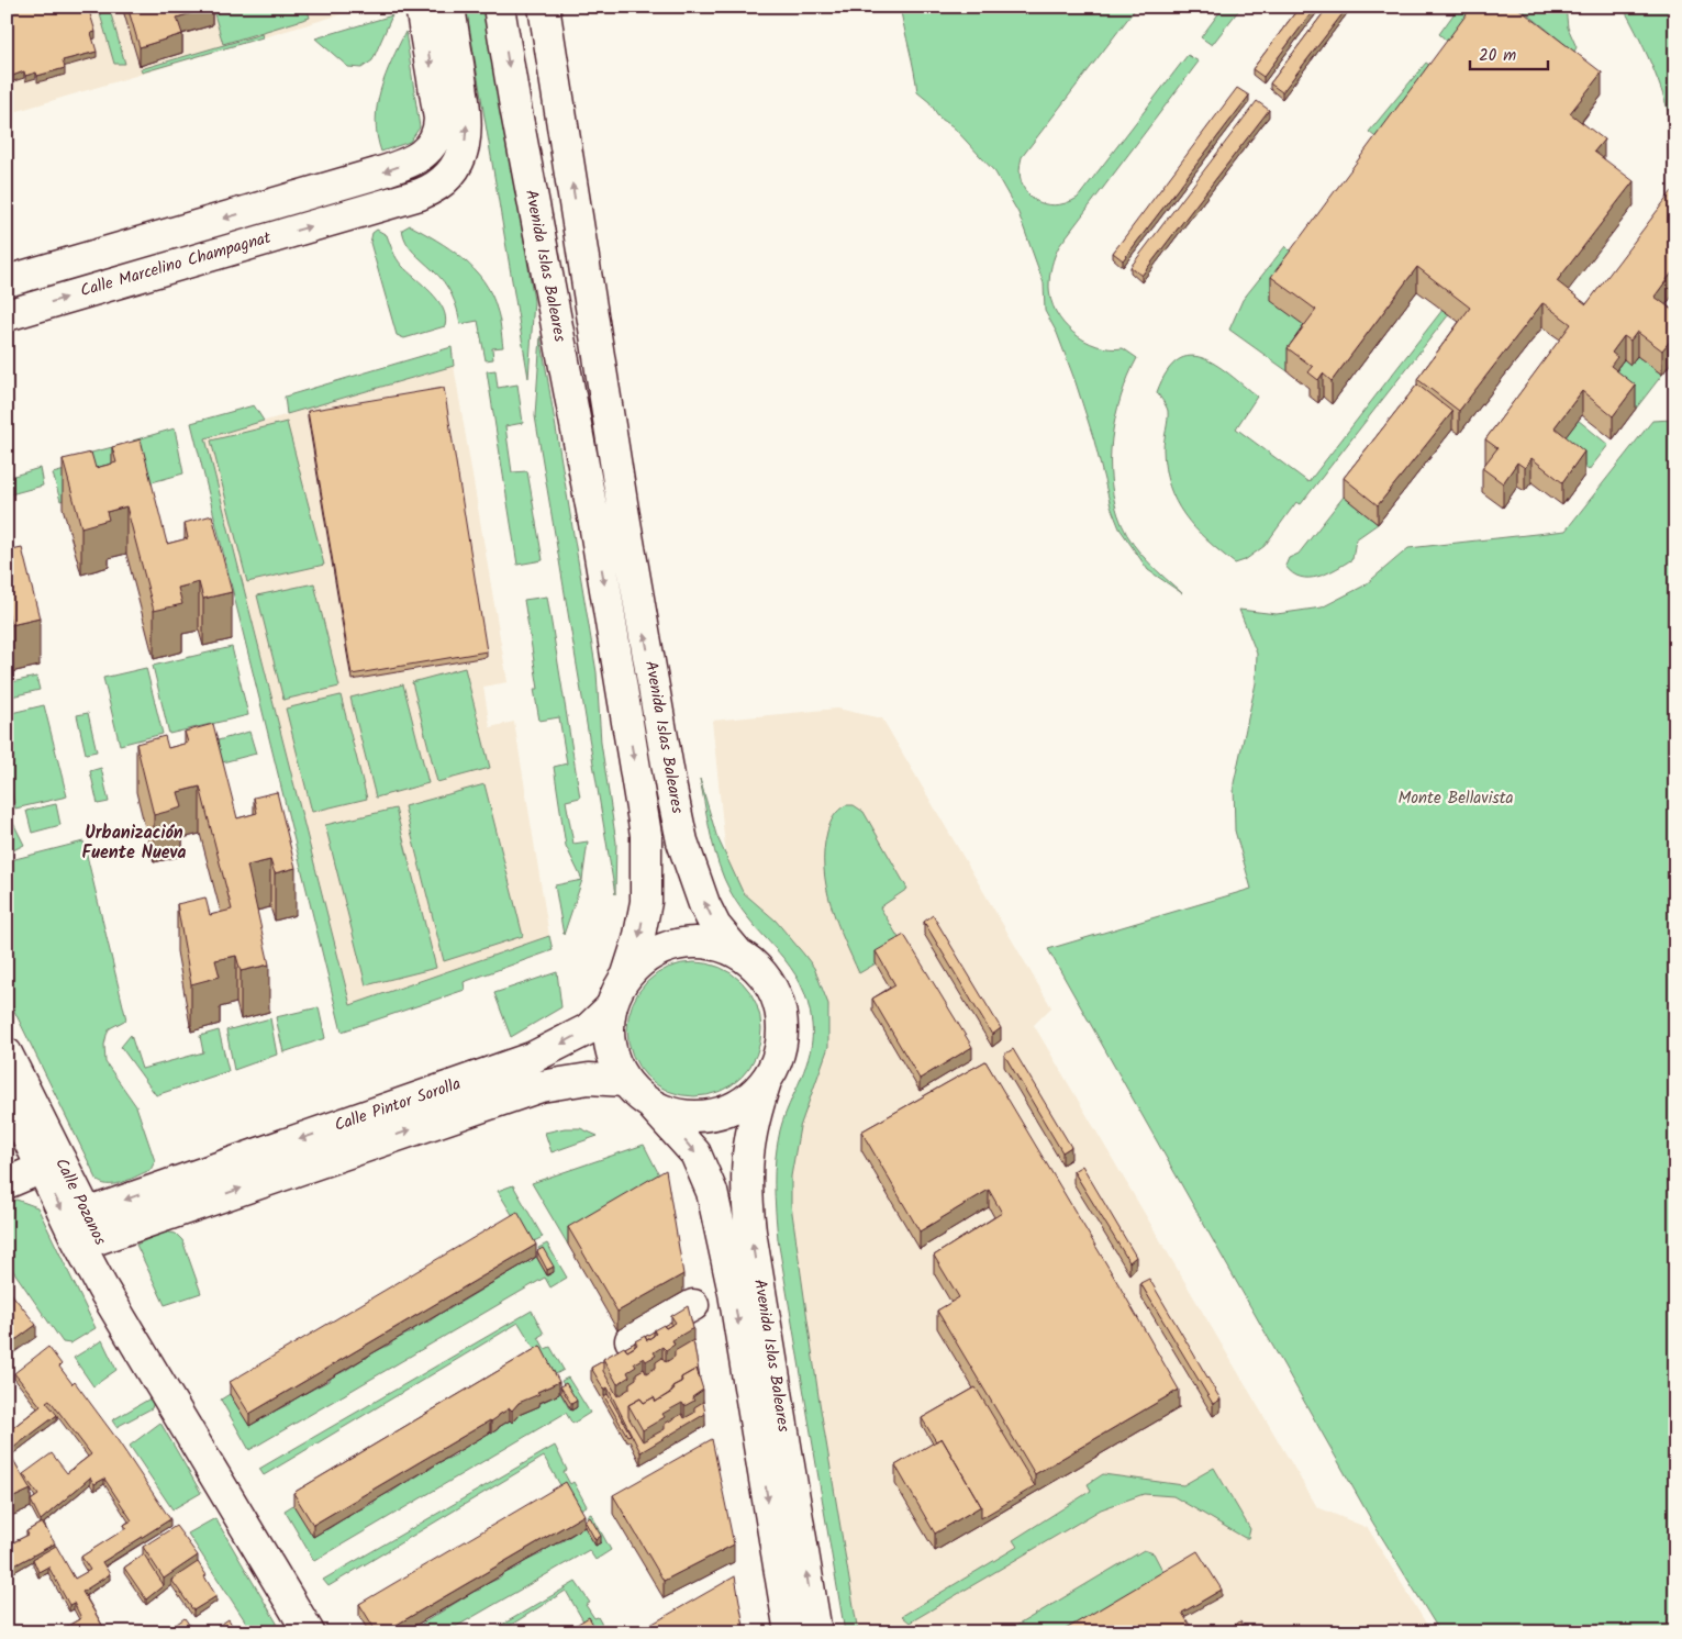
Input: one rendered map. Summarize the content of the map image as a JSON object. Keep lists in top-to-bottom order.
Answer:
{
  "streets": {
    "main road": [
      "Calle Marcelino Champagnat",
      "Avenida Islas Baleares",
      "Calle Pintor Sorolla",
      "Calle Pozanos"
    ]
  },
  "crossings": [
    ["Avenida Islas Baleares", "Calle Pintor Sorolla"],
    ["Calle Pintor Sorolla", "Calle Pozanos"]
  ],
  "districts": ["Urbanización Fuente Nueva"],
  "parks": ["Monte Bellavista"],
  "scale_bar": "20 m"
}
